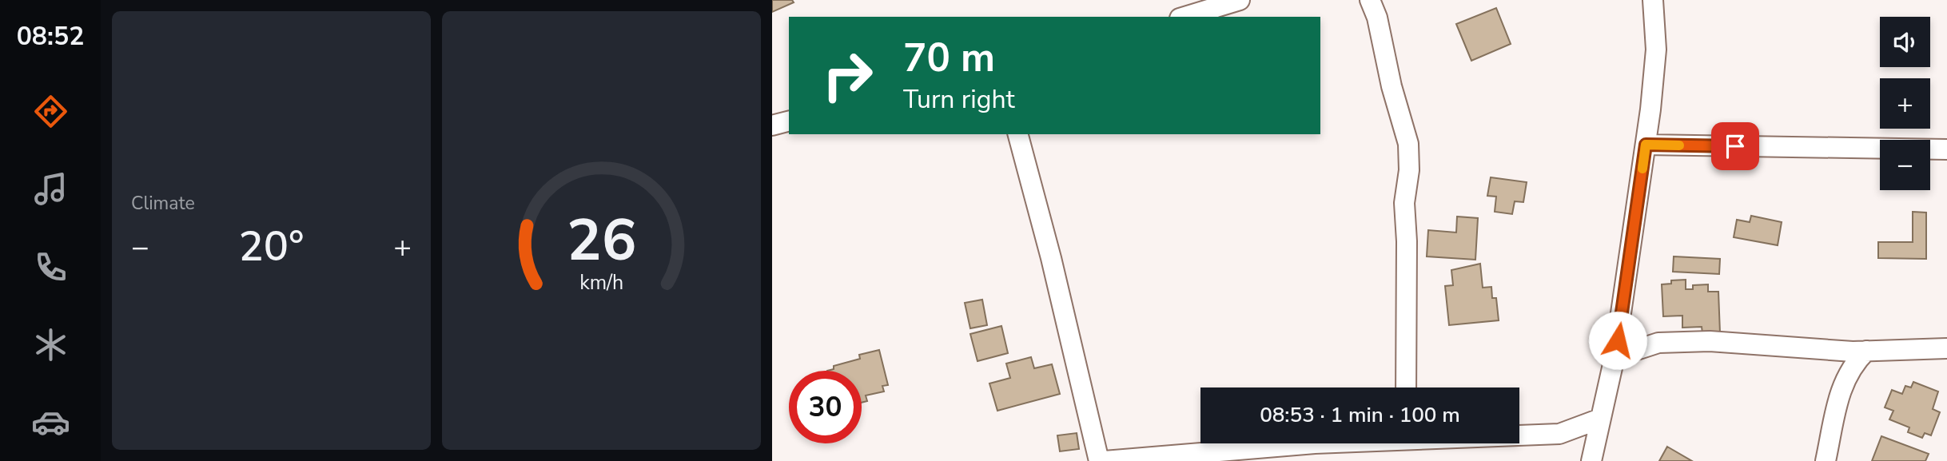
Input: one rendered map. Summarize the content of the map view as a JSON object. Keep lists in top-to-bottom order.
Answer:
{
  "page": {
    "tabs": "08:52",
    "tile": "Climate",
    "map_buttons": ["+", "−"],
    "turn": ["70 m", "Turn right"],
    "heat": ["−", "20°", "+"],
    "limit": "30",
    "trip": "08:53 · 1 min · 100 m",
    "gauge": ["26", "km/h"]
  }
}
